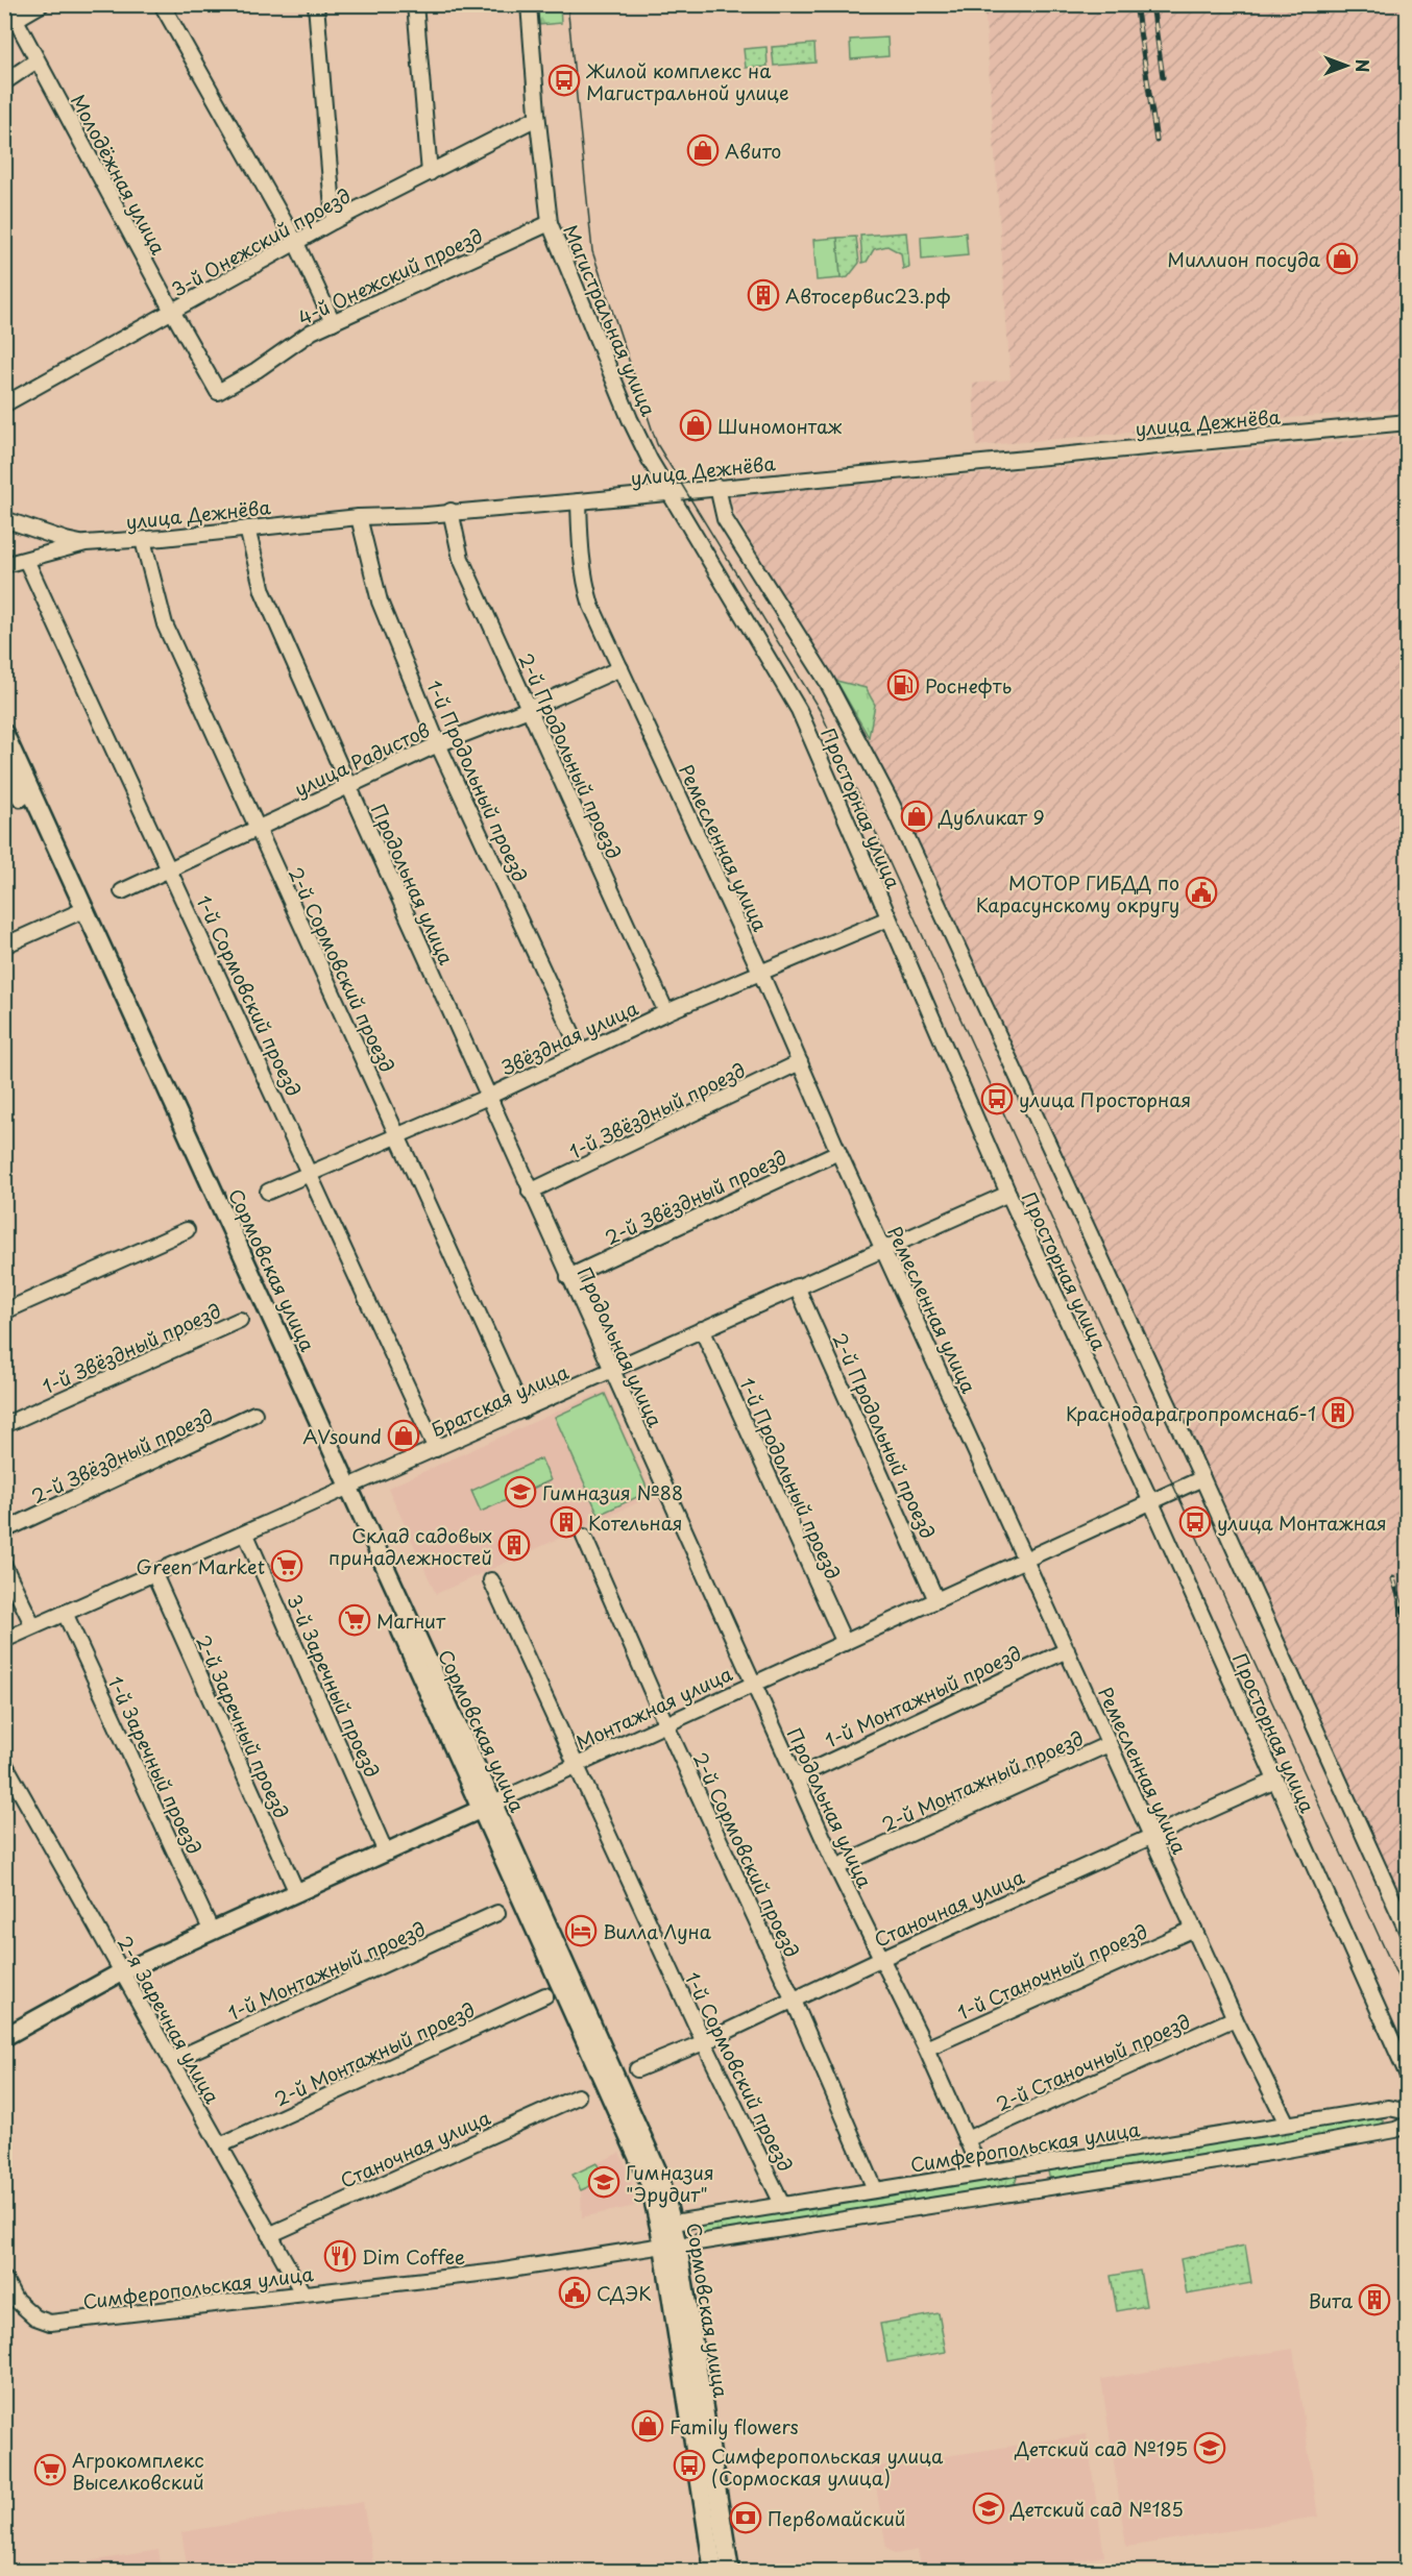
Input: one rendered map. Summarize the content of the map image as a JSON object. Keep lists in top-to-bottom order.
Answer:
{
  "streets": {
    "main road": ["Сормовская улица", "Монтажная улица"],
    "street": [
      "Молодёжная улица",
      "3-й Онежский проезд",
      "4-й Онежский проезд",
      "Магистральная улица",
      "улица Дежнёва",
      "2-й Продольный проезд",
      "улица Радистов",
      "1-й Продольный проезд",
      "Просторная улица",
      "Ремесленная улица",
      "Продольная улица",
      "2-й Сормовский проезд",
      "1-й Сормовский проезд",
      "Звёздная улица",
      "1-й Звёздный проезд",
      "2-й Звёздный проезд",
      "Братская улица",
      "3-й Заречный проезд",
      "1-й Монтажный проезд",
      "2-й Заречный проезд",
      "1-й Заречный проезд",
      "2-й Монтажный проезд",
      "Станочная улица",
      "1-й Станочный проезд",
      "2-я Заречная улица",
      "2-й Станочный проезд",
      "Симферопольская улица"
    ]
  },
  "crossings": [
    ["Молодёжная улица", "3-й Онежский проезд"],
    ["Молодёжная улица", "4-й Онежский проезд"],
    ["3-й Онежский проезд", "Магистральная улица"],
    ["4-й Онежский проезд", "Магистральная улица"],
    ["Магистральная улица", "улица Дежнёва"],
    ["Магистральная улица", "Просторная улица"],
    ["улица Дежнёва", "2-й Продольный проезд"],
    ["улица Дежнёва", "1-й Продольный проезд"],
    ["улица Дежнёва", "Просторная улица"],
    ["улица Дежнёва", "Ремесленная улица"],
    ["улица Дежнёва", "Продольная улица"],
    ["улица Дежнёва", "2-й Сормовский проезд"],
    ["улица Дежнёва", "1-й Сормовский проезд"],
    ["2-й Продольный проезд", "улица Радистов"],
    ["2-й Продольный проезд", "Звёздная улица"],
    ["2-й Продольный проезд", "Братская улица"],
    ["2-й Продольный проезд", "Монтажная улица"],
    ["улица Радистов", "1-й Продольный проезд"],
    ["улица Радистов", "Ремесленная улица"],
    ["улица Радистов", "Продольная улица"],
    ["улица Радистов", "2-й Сормовский проезд"],
    ["улица Радистов", "1-й Сормовский проезд"],
    ["1-й Продольный проезд", "Звёздная улица"],
    ["1-й Продольный проезд", "Братская улица"],
    ["1-й Продольный проезд", "Монтажная улица"],
    ["Просторная улица", "Звёздная улица"],
    ["Просторная улица", "Братская улица"],
    ["Просторная улица", "Монтажная улица"],
    ["Просторная улица", "Станочная улица"],
    ["Ремесленная улица", "Звёздная улица"],
    ["Ремесленная улица", "1-й Звёздный проезд"],
    ["Ремесленная улица", "2-й Звёздный проезд"],
    ["Ремесленная улица", "Братская улица"],
    ["Ремесленная улица", "1-й Монтажный проезд"],
    ["Ремесленная улица", "Монтажная улица"],
    ["Ремесленная улица", "2-й Монтажный проезд"],
    ["Ремесленная улица", "Станочная улица"],
    ["Ремесленная улица", "1-й Станочный проезд"],
    ["Ремесленная улица", "2-й Станочный проезд"],
    ["Ремесленная улица", "Симферопольская улица"],
    ["Продольная улица", "Звёздная улица"],
    ["Продольная улица", "1-й Звёздный проезд"],
    ["Продольная улица", "2-й Звёздный проезд"],
    ["Продольная улица", "Братская улица"],
    ["Продольная улица", "1-й Монтажный проезд"],
    ["Продольная улица", "Монтажная улица"],
    ["Продольная улица", "2-й Монтажный проезд"],
    ["Продольная улица", "Станочная улица"],
    ["Продольная улица", "1-й Станочный проезд"],
    ["Продольная улица", "2-й Станочный проезд"],
    ["Продольная улица", "Симферопольская улица"],
    ["2-й Сормовский проезд", "Звёздная улица"],
    ["2-й Сормовский проезд", "Братская улица"],
    ["2-й Сормовский проезд", "Монтажная улица"],
    ["2-й Сормовский проезд", "Станочная улица"],
    ["2-й Сормовский проезд", "Симферопольская улица"],
    ["1-й Сормовский проезд", "Звёздная улица"],
    ["1-й Сормовский проезд", "Братская улица"],
    ["1-й Сормовский проезд", "Монтажная улица"],
    ["1-й Сормовский проезд", "Станочная улица"],
    ["1-й Сормовский проезд", "Симферопольская улица"],
    ["Сормовская улица", "Братская улица"],
    ["Сормовская улица", "Монтажная улица"],
    ["Сормовская улица", "Симферопольская улица"],
    ["Братская улица", "3-й Заречный проезд"],
    ["Братская улица", "2-й Заречный проезд"],
    ["Братская улица", "1-й Заречный проезд"],
    ["3-й Заречный проезд", "Монтажная улица"],
    ["1-й Монтажный проезд", "2-я Заречная улица"],
    ["Монтажная улица", "2-й Заречный проезд"],
    ["Монтажная улица", "1-й Заречный проезд"],
    ["Монтажная улица", "2-я Заречная улица"],
    ["2-й Монтажный проезд", "2-я Заречная улица"],
    ["Станочная улица", "2-я Заречная улица"],
    ["2-я Заречная улица", "Симферопольская улица"]
  ],
  "places": {
    "bus stop": [
      "Жилой комплекс на Магистральной улице",
      "улица Просторная",
      "улица Монтажная",
      "Симферопольская улица (Сормоская улица)"
    ],
    "shop": [
      "Авито",
      "Миллион посуда",
      "Шиномонтаж",
      "Дубликат 9",
      "AVsound",
      "Family flowers"
    ],
    "building": [
      "Автосервис23.рф",
      "Краснодарагропромснаб-1",
      "Котельная",
      "Склад садовых принадлежностей",
      "Вита"
    ],
    "fuel station": ["Роснефть"],
    "public building": ["МОТОР ГИБДД по Карасунскому округу", "СДЭК"],
    "school or university": [
      "Гимназия №88",
      "Гимназия \"Эрудит\"",
      "Детский сад №195",
      "Детский сад №185"
    ],
    "supermarket": ["Green Market", "Магнит", "Агрокомплекс Выселковский"],
    "hotel": ["Вилла Луна"],
    "restaurant": ["Dim Coffee"],
    "bank": ["Первомайский"]
  },
  "north": "right"
}
